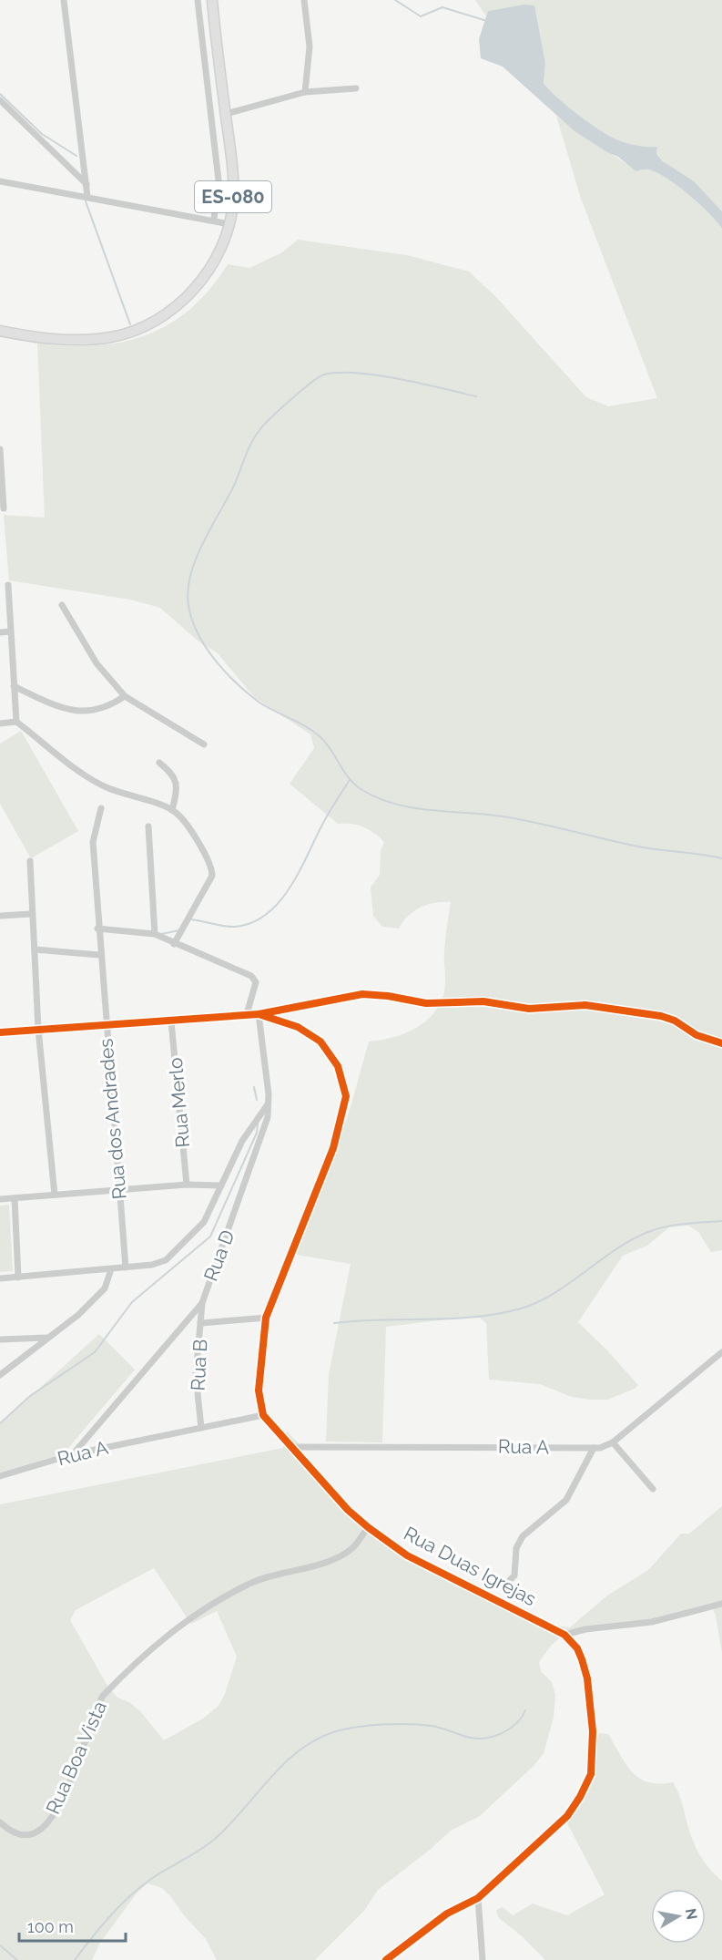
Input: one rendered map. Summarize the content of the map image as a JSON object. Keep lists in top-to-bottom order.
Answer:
{
  "streets": {
    "main road": ["ES-080"],
    "street": [
      "Rua Merlo",
      "Rua dos Andrades",
      "Rua D",
      "Rua B",
      "Rua A",
      "Rua Duas Igrejas",
      "Rua Boa Vista"
    ]
  },
  "crossings": [
    ["Rua D", "Rua B"],
    ["Rua D", "Rua A"],
    ["Rua B", "Rua A"],
    ["Rua A", "Rua Duas Igrejas"],
    ["Rua Duas Igrejas", "Rua Boa Vista"]
  ],
  "scale_bar": "100 m",
  "north": "right"
}
